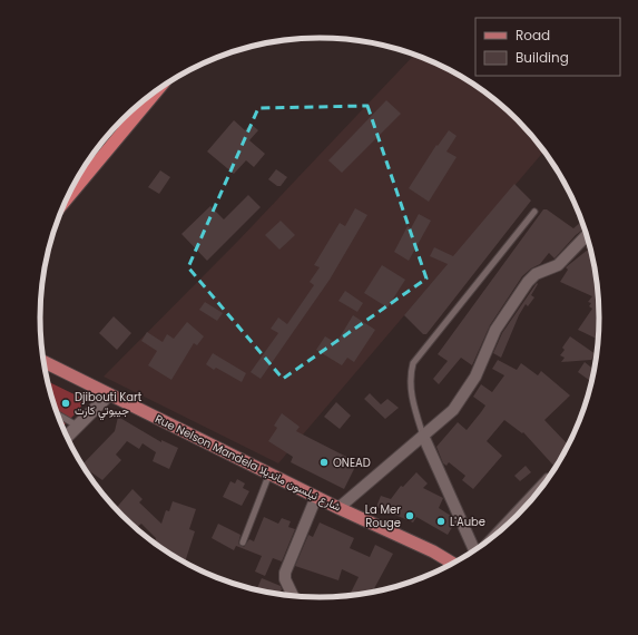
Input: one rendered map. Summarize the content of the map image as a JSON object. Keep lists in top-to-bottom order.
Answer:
{
  "streets": {
    "main road": ["Rue Nelson Mandela شارع نيلسون مانديلا"]
  },
  "places": [
    "Djibouti Kart جيبوتي كارت",
    "ONEAD",
    "La Mer Rouge",
    "L'Aube"
  ],
  "legend": ["Road", "Building"]
}
